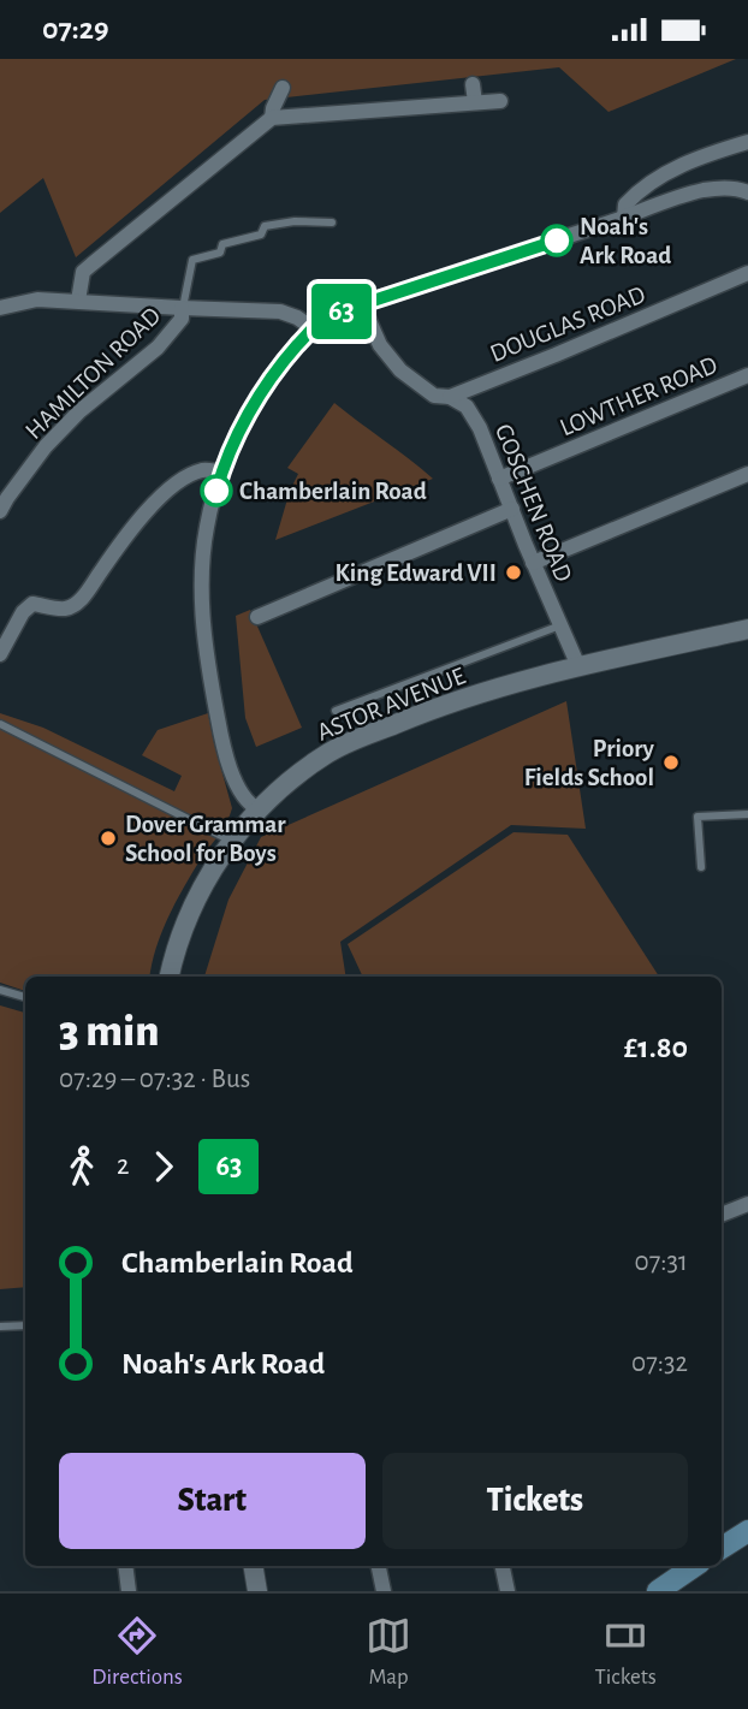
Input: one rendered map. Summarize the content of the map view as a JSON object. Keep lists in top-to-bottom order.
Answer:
{
  "streets": {
    "street": [
      "DOUGLAS ROAD",
      "HAMILTON ROAD",
      "LOWTHER ROAD",
      "GOSCHEN ROAD",
      "ASTOR AVENUE"
    ]
  },
  "crossings": [
    ["DOUGLAS ROAD", "GOSCHEN ROAD"],
    ["LOWTHER ROAD", "GOSCHEN ROAD"],
    ["GOSCHEN ROAD", "ASTOR AVENUE"]
  ],
  "places": [
    "Noah's Ark Road",
    "Chamberlain Road",
    "King Edward VII",
    "Priory Fields School",
    "Dover Grammar School for Boys"
  ],
  "lines": ["bus line 63"],
  "page": {
    "status": "07:29",
    "on_map": "63",
    "heading": ["3 min", "07:29 – 07:32 · Bus", "£1.80"],
    "legs": ["2", "63"],
    "list": [
      {
        "name": "Chamberlain Road",
        "value": "07:31"
      },
      {
        "name": "Noah's Ark Road",
        "value": "07:32"
      }
    ],
    "buttons": ["Start", "Tickets"],
    "tabs": ["Directions", "Map", "Tickets"]
  }
}
